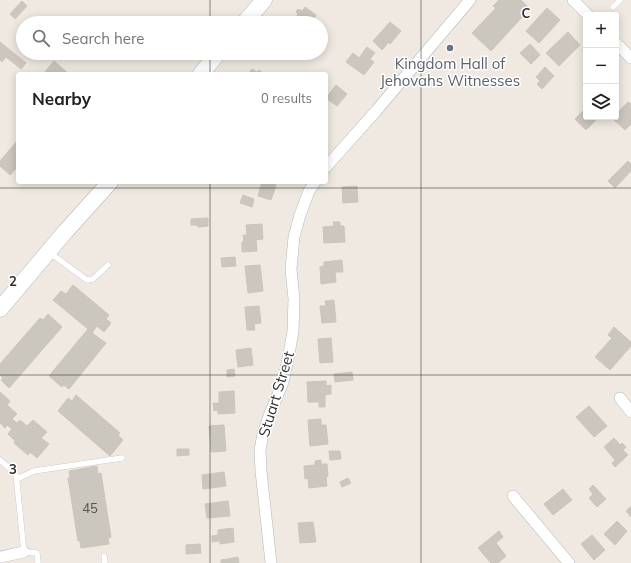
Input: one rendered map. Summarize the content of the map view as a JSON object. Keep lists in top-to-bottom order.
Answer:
{
  "streets": {
    "street": ["Stuart Street"]
  },
  "places": ["Kingdom Hall of Jehovahs Witnesses"],
  "house_numbers": ["45"],
  "page": {
    "map_buttons": ["+", "−"],
    "search": "Search here",
    "heading": ["Nearby", "0 results"]
  },
  "grid": {
    "columns": ["C"],
    "rows": ["2", "3"]
  }
}
